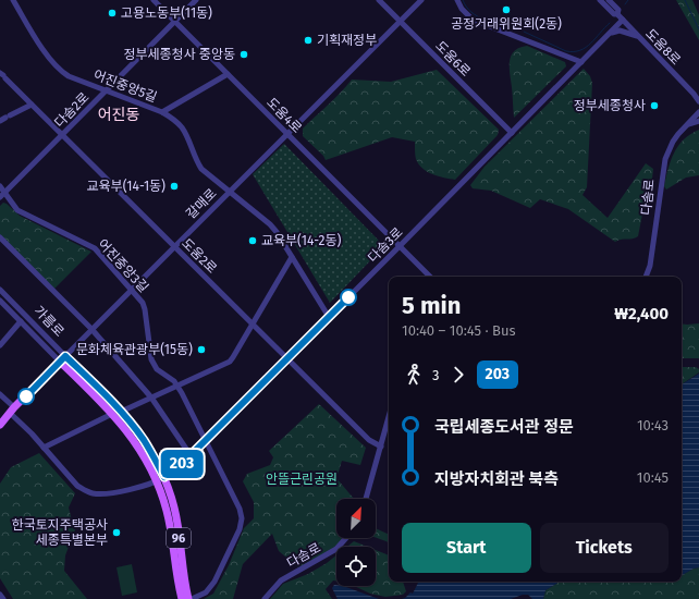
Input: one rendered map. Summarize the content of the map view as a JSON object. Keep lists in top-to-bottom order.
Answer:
{
  "streets": {
    "main road": ["갈매로", "가름로", "96"],
    "street": [
      "도움8로",
      "도움6로",
      "어진중앙5길",
      "다솜2로",
      "도움4로",
      "다솜로",
      "다솜3로",
      "도움2로",
      "어진중앙3길"
    ]
  },
  "crossings": [
    ["도움8로", "다솜3로"],
    ["도움6로", "갈매로"],
    ["도움6로", "다솜3로"],
    ["어진중앙5길", "다솜2로"],
    ["어진중앙5길", "갈매로"],
    ["어진중앙5길", "다솜3로"],
    ["다솜2로", "도움4로"],
    ["다솜2로", "도움2로"],
    ["다솜2로", "어진중앙3길"],
    ["도움4로", "갈매로"],
    ["도움4로", "다솜3로"],
    ["갈매로", "도움2로"],
    ["갈매로", "어진중앙3길"],
    ["갈매로", "가름로"],
    ["다솜3로", "도움2로"],
    ["다솜3로", "어진중앙3길"],
    ["다솜3로", "가름로"]
  ],
  "districts": ["어진동"],
  "parks": ["안뜰근린공원"],
  "places": [
    "공정거래위원회(2동)",
    "고용노동부(11동)",
    "기획재정부",
    "정부세종청사 중앙동",
    "정부세종청사",
    "교육부(14-1동)",
    "교육부(14-2동)",
    "문화체육관광부(15동)",
    "한국토지주택공사 세종특별본부"
  ],
  "lines": ["bus line 203"],
  "north": "top right",
  "page": {
    "on_map": "203",
    "heading": ["5 min", "10:40 – 10:45 · Bus", "₩2,400"],
    "legs": ["3", "203"],
    "list": [
      {
        "name": "국립세종도서관 정문",
        "value": "10:43"
      },
      {
        "name": "지방자치회관 북측",
        "value": "10:45"
      }
    ],
    "buttons": ["Start", "Tickets"]
  }
}
